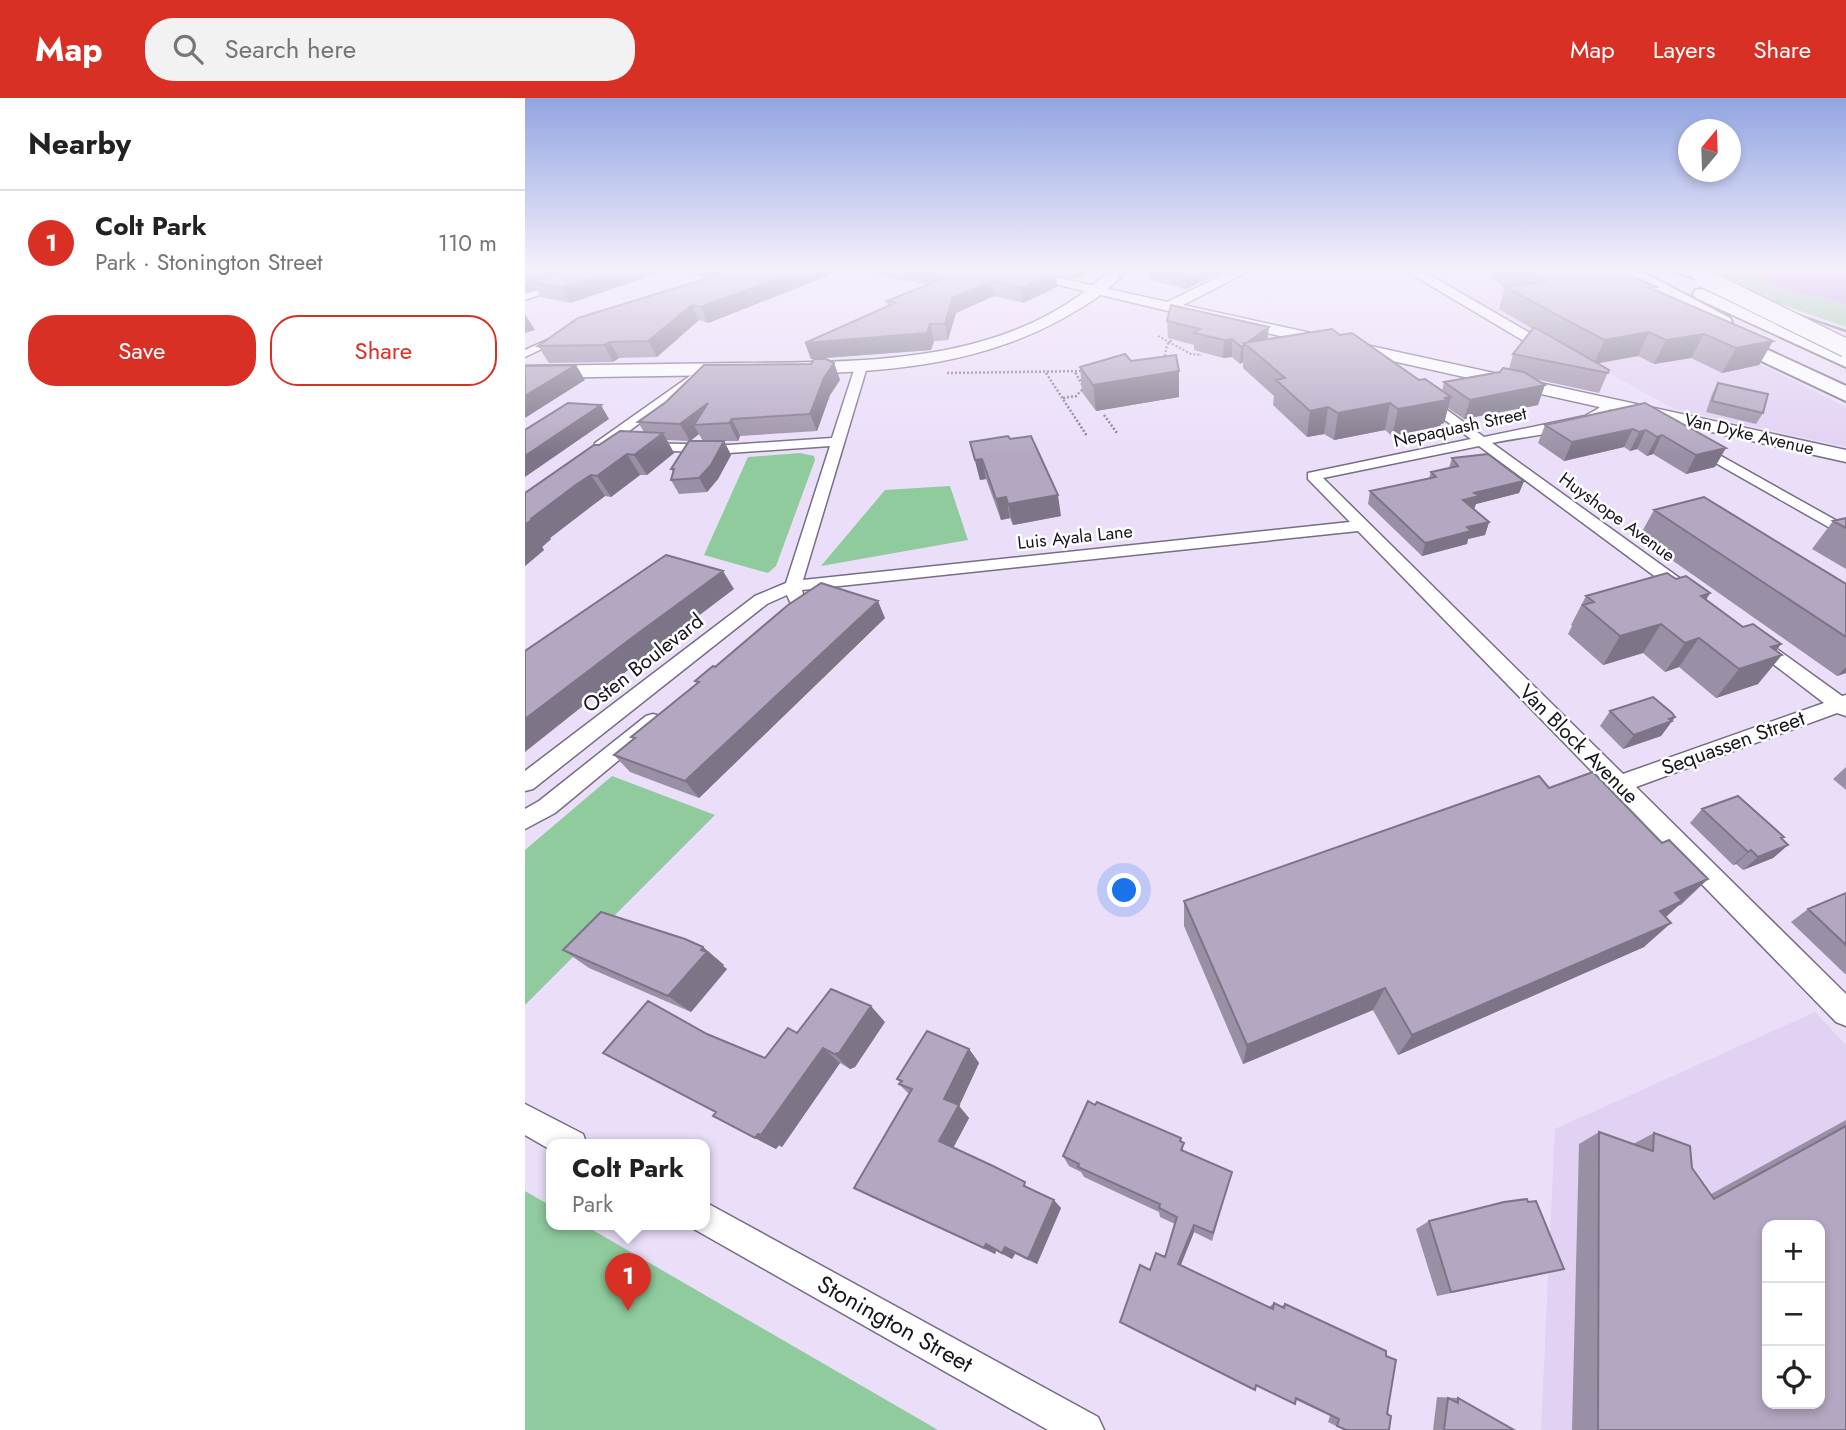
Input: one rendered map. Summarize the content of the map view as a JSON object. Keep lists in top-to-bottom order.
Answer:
{
  "streets": {
    "street": [
      "Nepaquash Street",
      "Van Dyke Avenue",
      "Huyshope Avenue",
      "Luis Ayala Lane",
      "Osten Boulevard",
      "Sequassen Street",
      "Van Block Avenue",
      "Stonington Street"
    ]
  },
  "crossings": [
    ["Nepaquash Street", "Van Dyke Avenue"],
    ["Nepaquash Street", "Huyshope Avenue"],
    ["Nepaquash Street", "Van Block Avenue"],
    ["Luis Ayala Lane", "Osten Boulevard"],
    ["Luis Ayala Lane", "Van Block Avenue"],
    ["Sequassen Street", "Van Block Avenue"]
  ],
  "north": "top",
  "page": {
    "header": "Map",
    "search": "Search here",
    "nav": ["Map", "Layers", "Share"],
    "heading": "Nearby",
    "list": [
      {
        "mark": "1",
        "name": "Colt Park",
        "note": "Park · Stonington Street",
        "value": "110 m"
      }
    ],
    "buttons": ["Save", "Share"],
    "popup": ["Colt Park", "Park"],
    "map_buttons": ["+", "−"],
    "pins": "1"
  }
}
